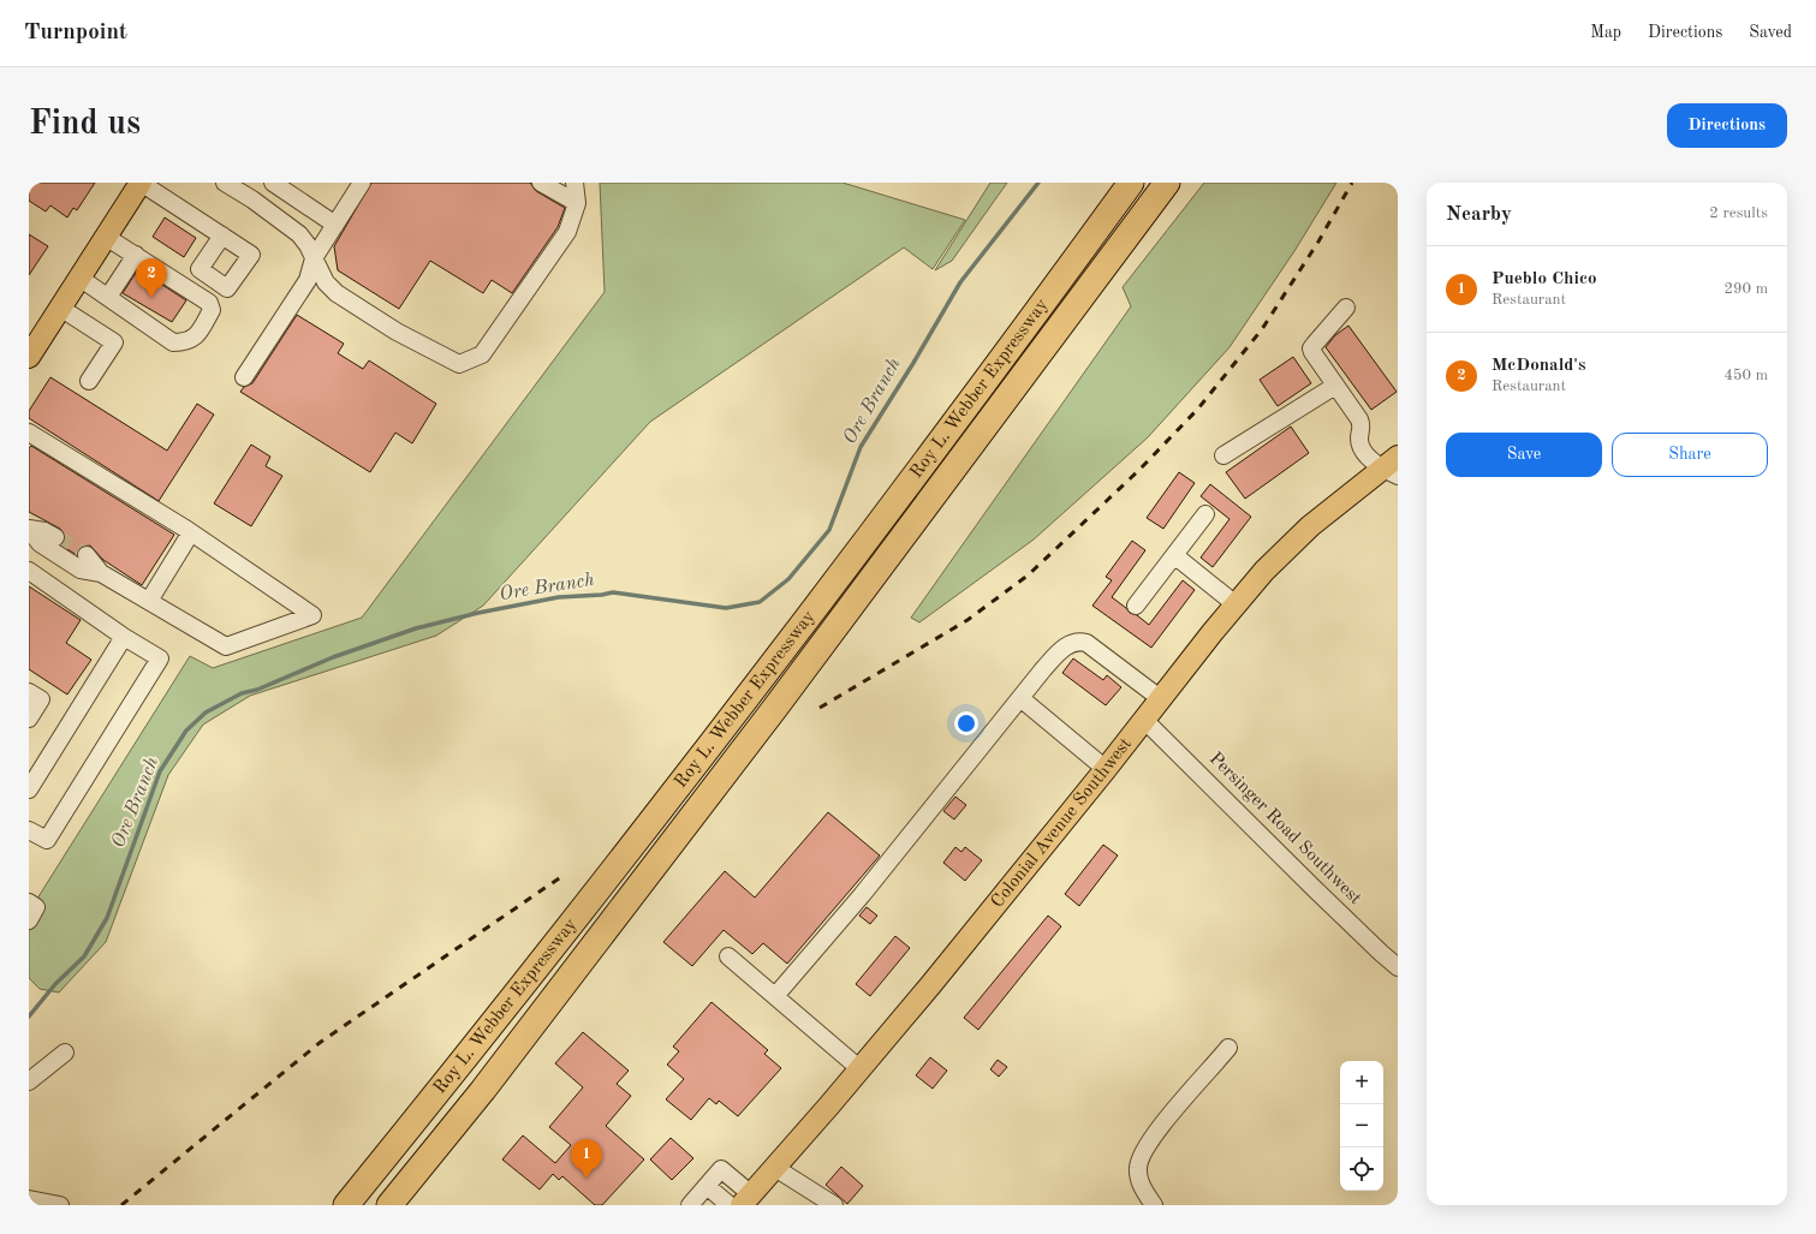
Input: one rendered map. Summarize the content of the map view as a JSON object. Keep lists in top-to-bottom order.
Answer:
{
  "streets": {
    "highway": ["Roy L. Webber Expressway"],
    "main road": ["Colonial Avenue Southwest"],
    "street": ["Persinger Road Southwest"]
  },
  "crossings": [
    ["Colonial Avenue Southwest", "Persinger Road Southwest"]
  ],
  "water": ["Ore Branch"],
  "page": {
    "header": "Turnpoint",
    "nav": ["Map", "Directions", "Saved"],
    "buttons": [
      "Directions",
      ["Save", "Share"]
    ],
    "title": "Find us",
    "heading": ["Nearby", "2 results"],
    "list": [
      {
        "mark": "1",
        "name": "Pueblo Chico",
        "note": "Restaurant",
        "value": "290 m"
      },
      {
        "mark": "2",
        "name": "McDonald's",
        "note": "Restaurant",
        "value": "450 m"
      }
    ],
    "pins": ["2", "1"],
    "map_buttons": ["+", "−"]
  }
}
